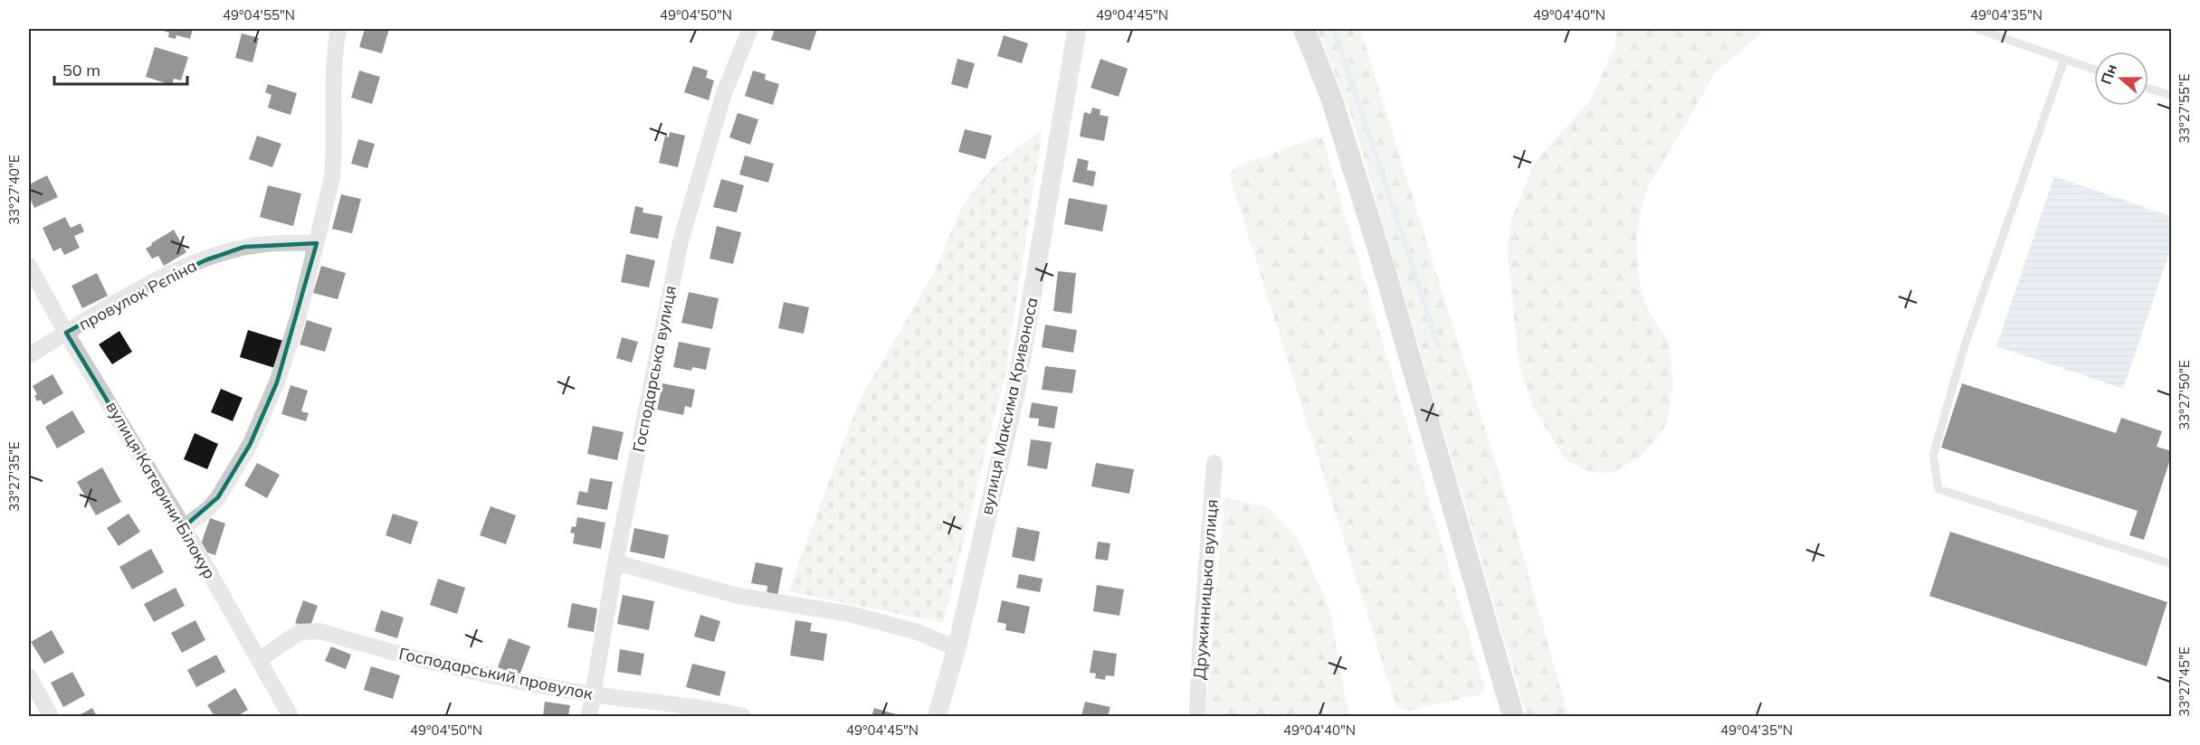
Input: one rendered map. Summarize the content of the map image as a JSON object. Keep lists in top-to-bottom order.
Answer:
{
  "streets": {
    "street": [
      "провулок Рєпіна",
      "Господарська вулиця",
      "вулиця Максима Кривоноса",
      "вулиця Катерини Білокур",
      "Дружинницька вулиця",
      "Господарський провулок"
    ]
  },
  "crossings": [
    ["провулок Рєпіна", "вулиця Катерини Білокур"],
    ["Господарська вулиця", "Господарський провулок"],
    ["вулиця Катерини Білокур", "Господарський провулок"]
  ],
  "scale_bar": "50 m",
  "north": "left",
  "coordinates": [
    "49°04'55\"N",
    "49°04'50\"N",
    "49°04'45\"N",
    "49°04'40\"N",
    "49°04'35\"N",
    "33°27'55\"E",
    "33°27'40\"E",
    "33°27'50\"E",
    "33°27'35\"E",
    "33°27'45\"E"
  ]
}
